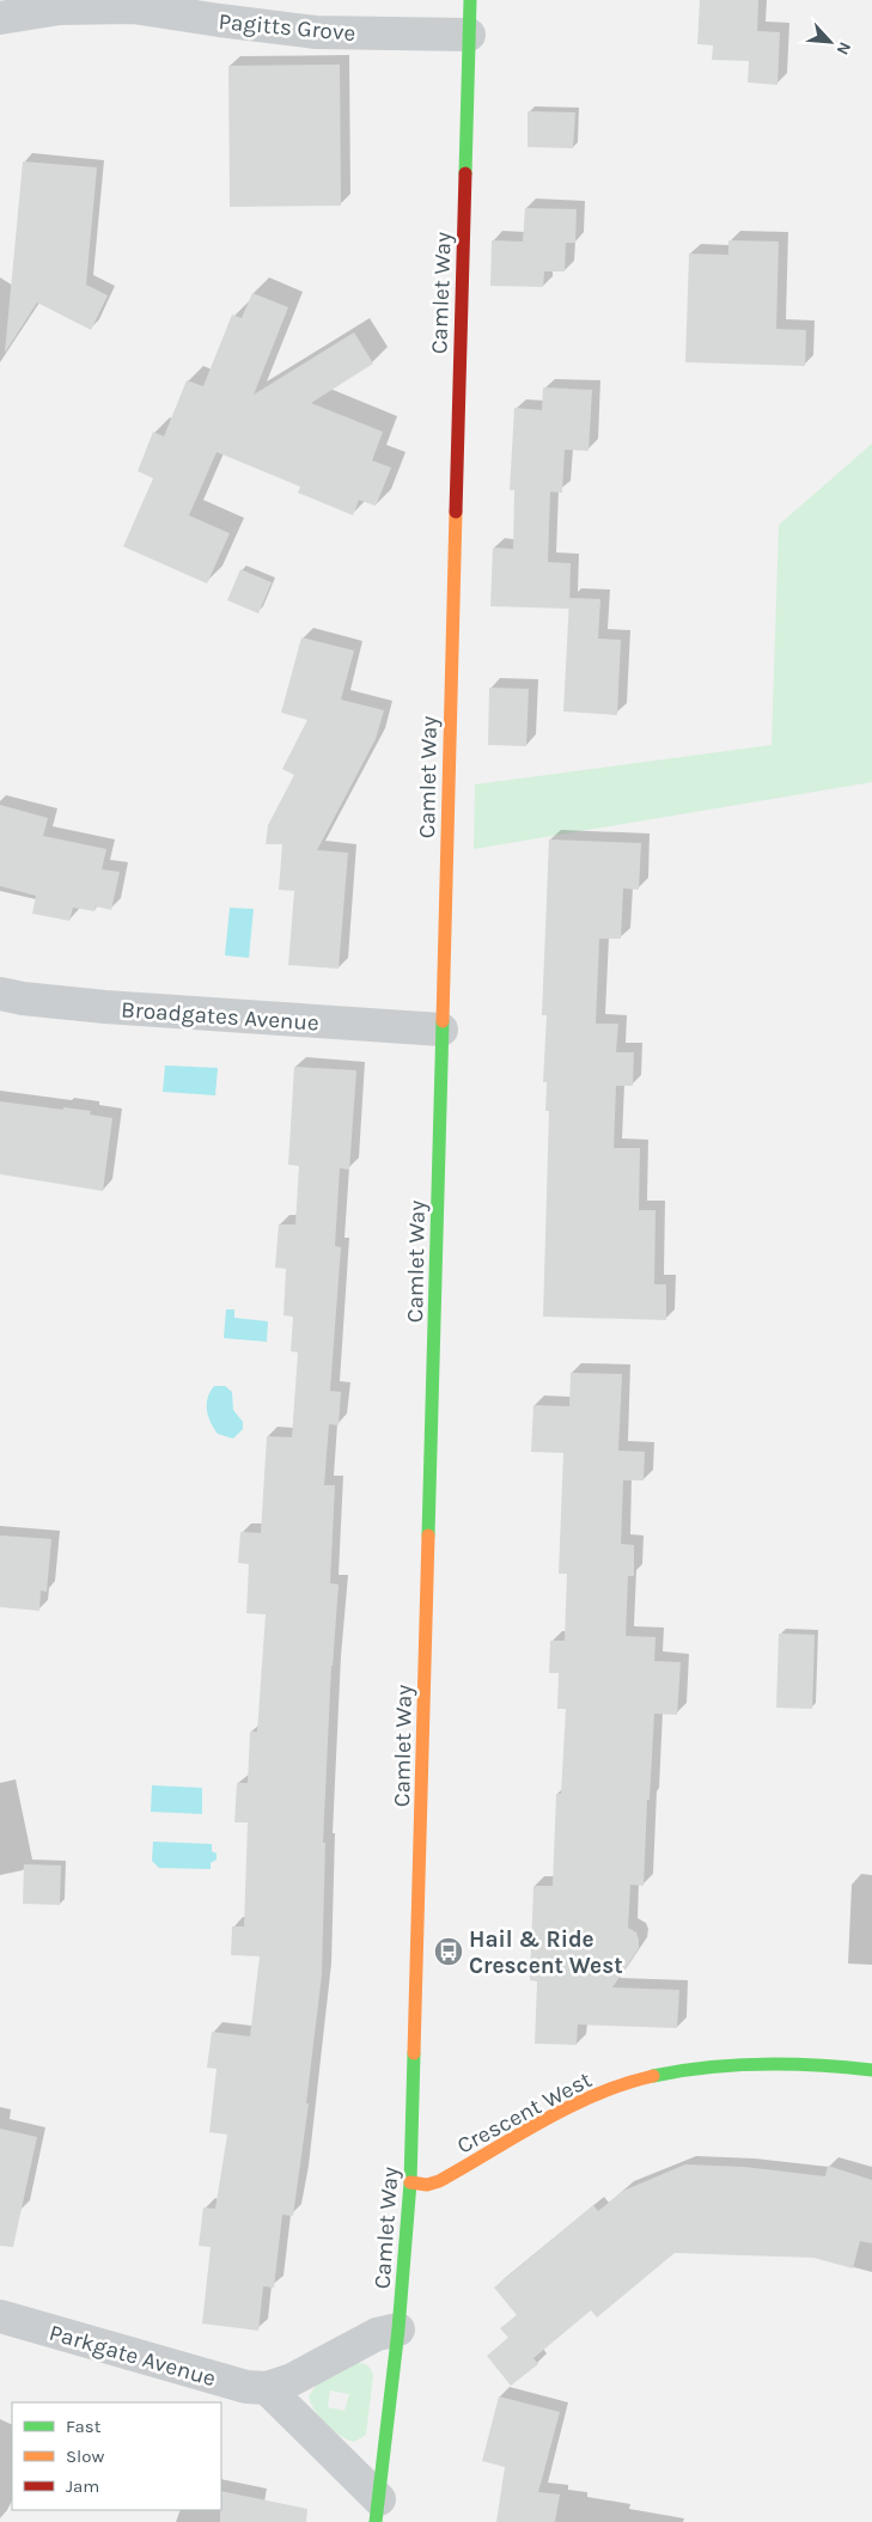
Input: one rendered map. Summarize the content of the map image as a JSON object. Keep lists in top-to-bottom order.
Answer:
{
  "streets": {
    "street": [
      "Pagitts Grove",
      "Camlet Way",
      "Broadgates Avenue",
      "Crescent West",
      "Parkgate Avenue"
    ]
  },
  "crossings": [
    ["Pagitts Grove", "Camlet Way"],
    ["Camlet Way", "Broadgates Avenue"],
    ["Camlet Way", "Crescent West"],
    ["Camlet Way", "Parkgate Avenue"]
  ],
  "places": {
    "bus stop": ["Hail & Ride Crescent West"]
  },
  "legend": ["Fast", "Slow", "Jam"],
  "north": "bottom right"
}
